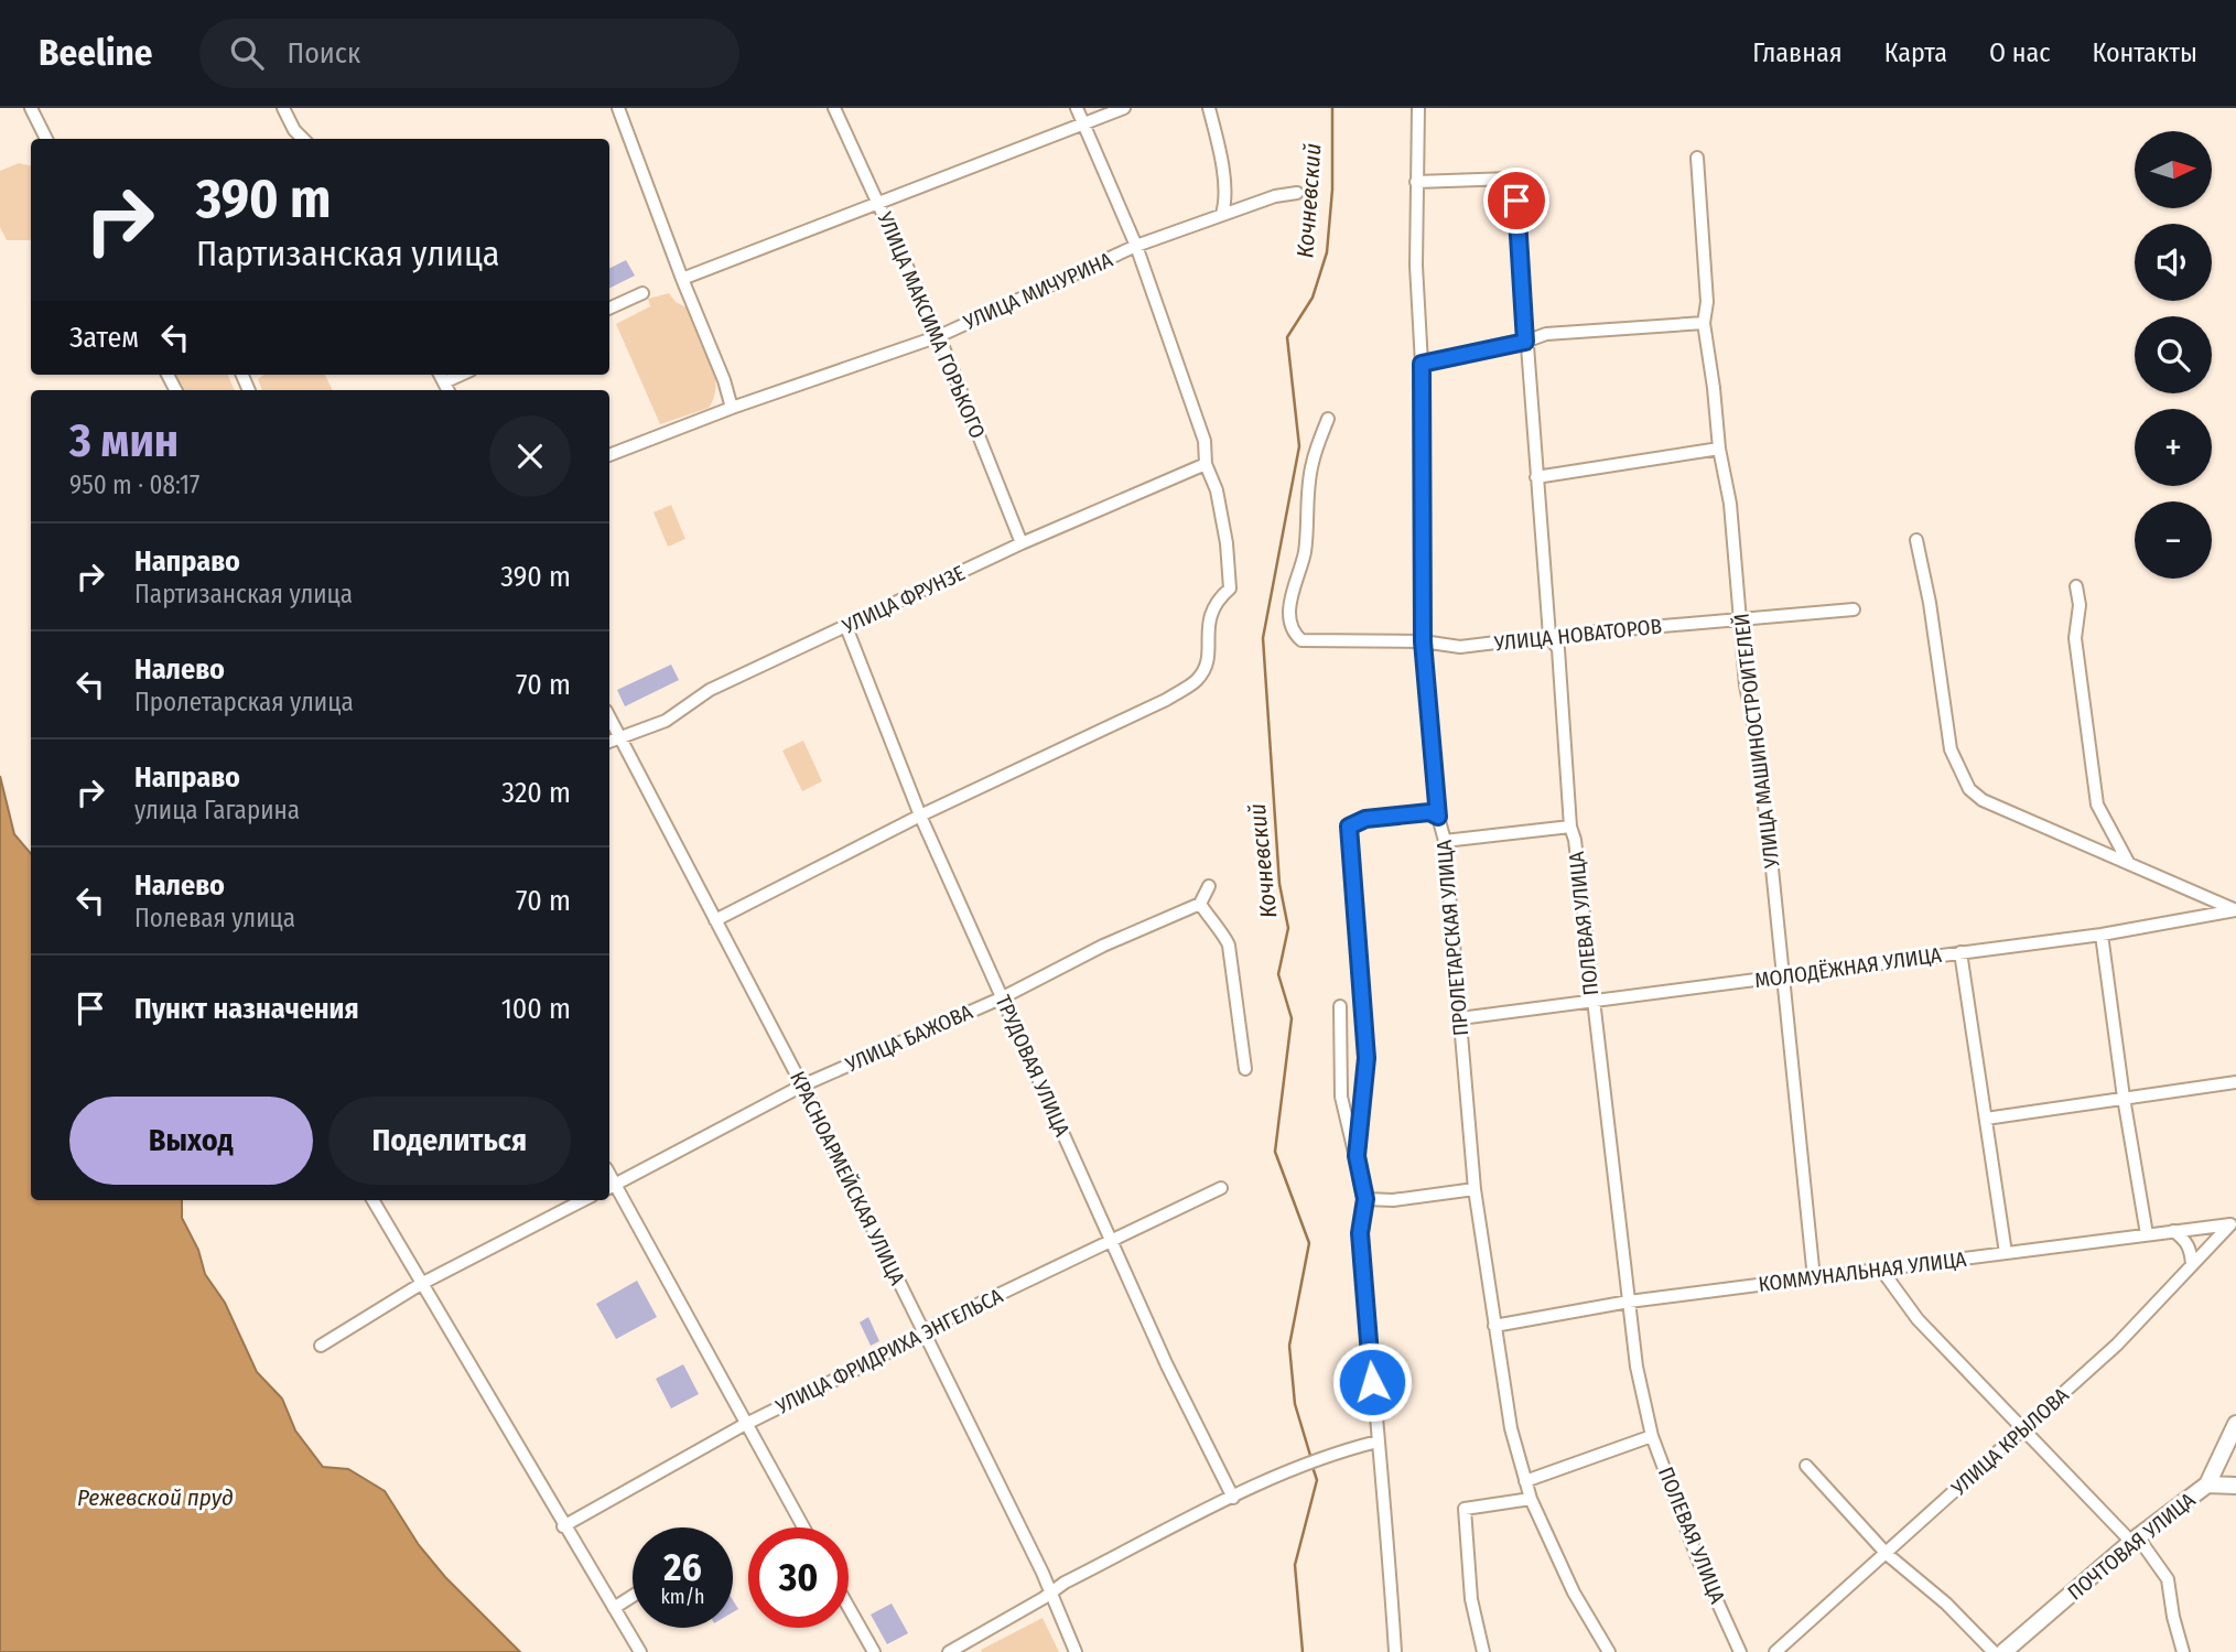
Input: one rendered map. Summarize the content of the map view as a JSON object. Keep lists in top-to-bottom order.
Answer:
{
  "streets": {
    "main road": ["ПОЧТОВАЯ УЛИЦА"],
    "street": [
      "УЛИЦА МИЧУРИНА",
      "УЛИЦА МАКСИМА ГОРЬКОГО",
      "УЛИЦА ФРУНЗЕ",
      "УЛИЦА НОВАТОРОВ",
      "УЛИЦА МАШИНОСТРОИТЕЛЕЙ",
      "ПОЛЕВАЯ УЛИЦА",
      "ПРОЛЕТАРСКАЯ УЛИЦА",
      "МОЛОДЁЖНАЯ УЛИЦА",
      "УЛИЦА БАЖОВА",
      "ТРУДОВАЯ УЛИЦА",
      "КРАСНОАРМЕЙСКАЯ УЛИЦА",
      "КОММУНАЛЬНАЯ УЛИЦА",
      "УЛИЦА ФРИДРИХА ЭНГЕЛЬСА",
      "УЛИЦА КРЫЛОВА"
    ]
  },
  "crossings": [
    ["УЛИЦА МИЧУРИНА", "УЛИЦА МАКСИМА ГОРЬКОГО"],
    ["УЛИЦА МАКСИМА ГОРЬКОГО", "УЛИЦА ФРУНЗЕ"],
    ["УЛИЦА ФРУНЗЕ", "ТРУДОВАЯ УЛИЦА"],
    ["УЛИЦА ФРУНЗЕ", "КРАСНОАРМЕЙСКАЯ УЛИЦА"],
    ["УЛИЦА НОВАТОРОВ", "УЛИЦА МАШИНОСТРОИТЕЛЕЙ"],
    ["УЛИЦА НОВАТОРОВ", "ПОЛЕВАЯ УЛИЦА"],
    ["УЛИЦА НОВАТОРОВ", "ПРОЛЕТАРСКАЯ УЛИЦА"],
    ["УЛИЦА МАШИНОСТРОИТЕЛЕЙ", "МОЛОДЁЖНАЯ УЛИЦА"],
    ["УЛИЦА МАШИНОСТРОИТЕЛЕЙ", "КОММУНАЛЬНАЯ УЛИЦА"],
    ["ПОЛЕВАЯ УЛИЦА", "ПРОЛЕТАРСКАЯ УЛИЦА"],
    ["ПОЛЕВАЯ УЛИЦА", "МОЛОДЁЖНАЯ УЛИЦА"],
    ["ПОЛЕВАЯ УЛИЦА", "КОММУНАЛЬНАЯ УЛИЦА"],
    ["ПРОЛЕТАРСКАЯ УЛИЦА", "МОЛОДЁЖНАЯ УЛИЦА"],
    ["ПРОЛЕТАРСКАЯ УЛИЦА", "КОММУНАЛЬНАЯ УЛИЦА"],
    ["УЛИЦА БАЖОВА", "ТРУДОВАЯ УЛИЦА"],
    ["УЛИЦА БАЖОВА", "КРАСНОАРМЕЙСКАЯ УЛИЦА"],
    ["ТРУДОВАЯ УЛИЦА", "УЛИЦА ФРИДРИХА ЭНГЕЛЬСА"],
    ["КРАСНОАРМЕЙСКАЯ УЛИЦА", "УЛИЦА ФРИДРИХА ЭНГЕЛЬСА"],
    ["КОММУНАЛЬНАЯ УЛИЦА", "УЛИЦА КРЫЛОВА"]
  ],
  "water": ["Кочневский", "Режевской пруд"],
  "north": "right",
  "page": {
    "header": "Beeline",
    "search": "Поиск",
    "nav": [
      "Главная",
      "Карта",
      "О нас",
      "Контакты"
    ],
    "map_buttons": ["+", "−"],
    "turn": ["390 m", "Партизанская улица"],
    "then": "Затем",
    "heading": ["3 мин", "950 m · 08:17"],
    "list": [
      {
        "name": "Направо",
        "note": "Партизанская улица",
        "value": "390 m"
      },
      {
        "name": "Налево",
        "note": "Пролетарская улица",
        "value": "70 m"
      },
      {
        "name": "Направо",
        "note": "улица Гагарина",
        "value": "320 m"
      },
      {
        "name": "Налево",
        "note": "Полевая улица",
        "value": "70 m"
      },
      {
        "name": "Пункт назначения",
        "value": "100 m"
      }
    ],
    "buttons": ["Выход", "Поделиться"],
    "speed": "26 km/h",
    "limit": "30"
  }
}
